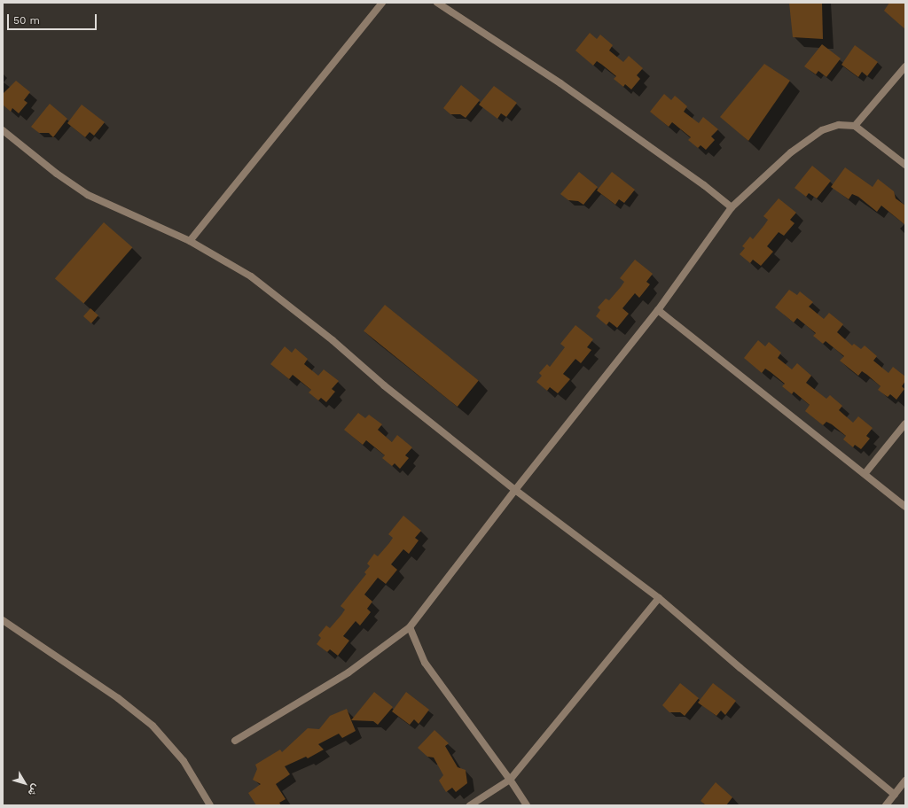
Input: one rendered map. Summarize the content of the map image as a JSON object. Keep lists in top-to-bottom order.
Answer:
{
  "scale_bar": "50 m",
  "north": "bottom right"
}
